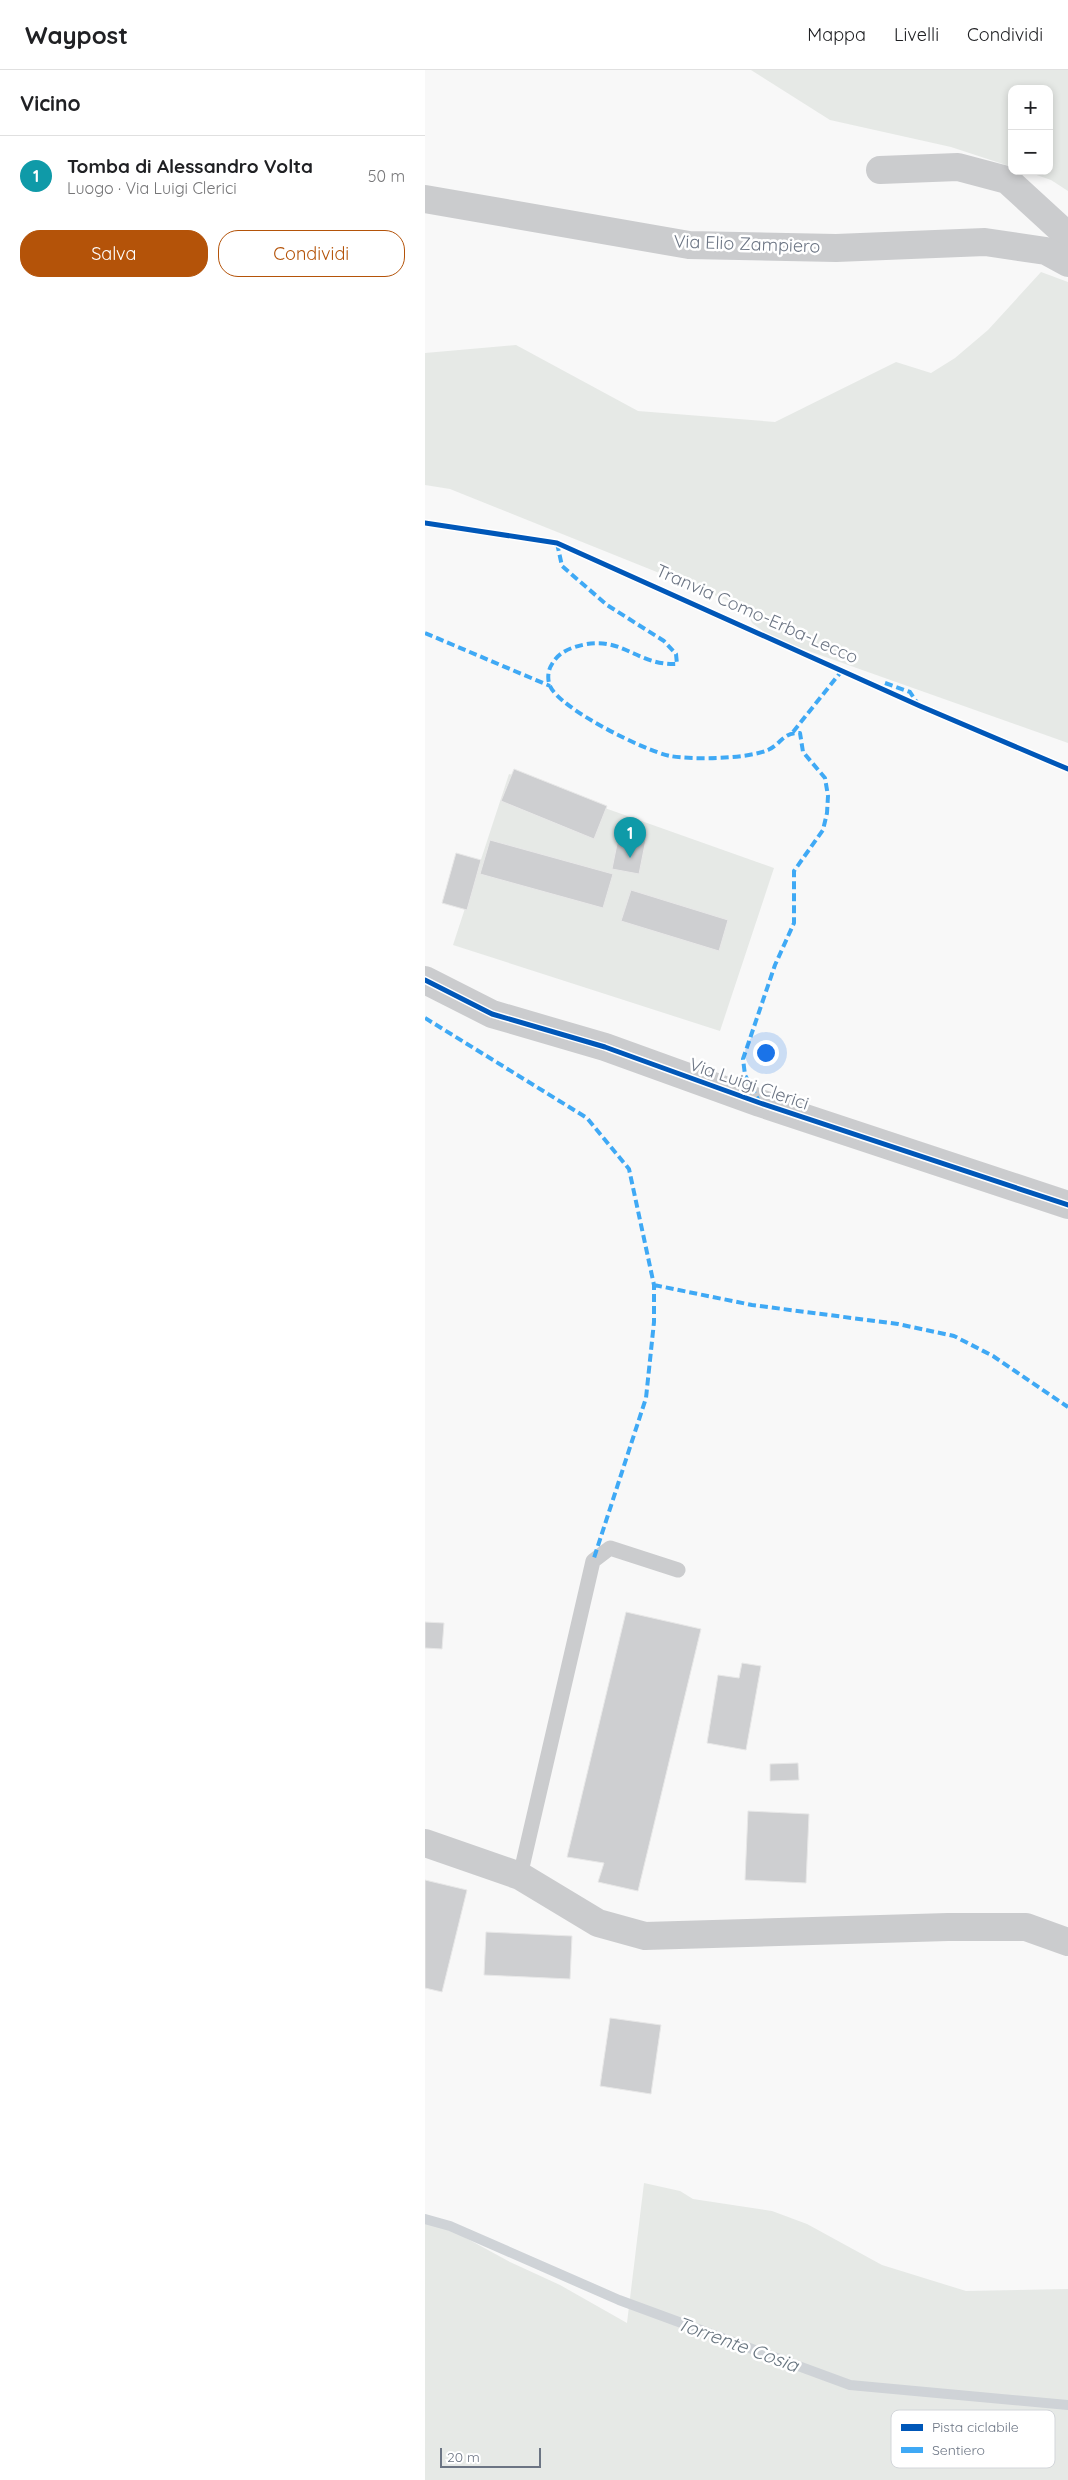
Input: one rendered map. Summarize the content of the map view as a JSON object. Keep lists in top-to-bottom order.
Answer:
{
  "streets": {
    "street": ["Via Elio Zampiero", "Via Luigi Clerici"],
    "cycle path": ["Tranvia Como-Erba-Lecco"]
  },
  "water": ["Torrente Cosia"],
  "legend": ["Pista ciclabile", "Sentiero"],
  "scale_bar": "20 m",
  "page": {
    "header": "Waypost",
    "nav": ["Mappa", "Livelli", "Condividi"],
    "heading": "Vicino",
    "map_buttons": ["+", "−"],
    "list": [
      {
        "mark": "1",
        "name": "Tomba di Alessandro Volta",
        "note": "Luogo · Via Luigi Clerici",
        "value": "50 m"
      }
    ],
    "buttons": ["Salva", "Condividi"],
    "pins": "1",
    "scale": "20 m"
  }
}
